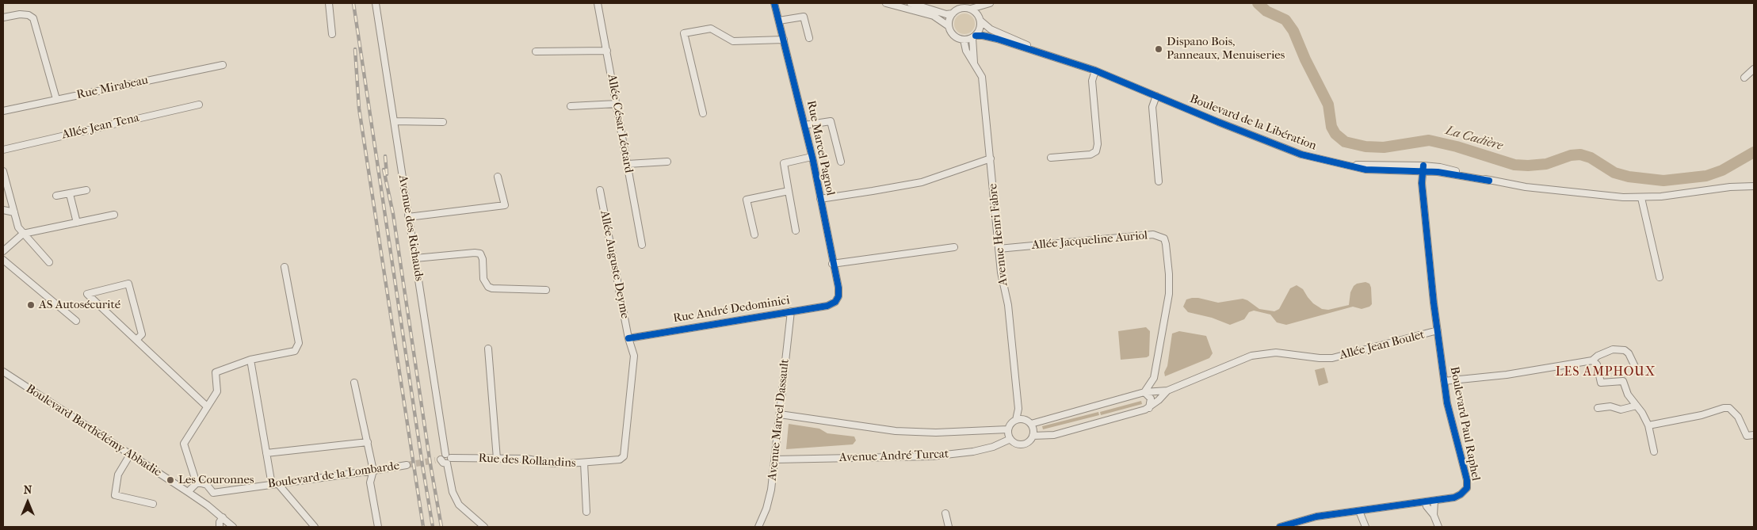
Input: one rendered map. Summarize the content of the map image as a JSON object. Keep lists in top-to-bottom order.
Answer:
{
  "streets": {
    "street": [
      "Rue Mirabeau",
      "Boulevard de la Libération",
      "Allée César Léotard",
      "Allée Jean Tena",
      "Rue Marcel Pagnol",
      "Avenue des Richauds",
      "Avenue Henri Fabre",
      "Allée Jacqueline Auriol",
      "Allée Auguste Deyme",
      "Rue André Dedominici",
      "Allée Jean Boulet",
      "Avenue Marcel Dassault",
      "Boulevard Paul Raphel",
      "Boulevard Barthélémy Abbadie",
      "Avenue André Turcat",
      "Rue des Rollandins",
      "Boulevard de la Lombarde"
    ]
  },
  "crossings": [
    ["Boulevard de la Libération", "Avenue Henri Fabre"],
    ["Boulevard de la Libération", "Boulevard Paul Raphel"],
    ["Rue Marcel Pagnol", "Rue André Dedominici"],
    ["Avenue Henri Fabre", "Allée Jacqueline Auriol"],
    ["Avenue Henri Fabre", "Avenue André Turcat"],
    ["Allée Auguste Deyme", "Rue André Dedominici"],
    ["Allée Auguste Deyme", "Rue des Rollandins"],
    ["Rue André Dedominici", "Avenue Marcel Dassault"],
    ["Rue André Dedominici", "Rue des Rollandins"],
    ["Allée Jean Boulet", "Boulevard Paul Raphel"],
    ["Avenue Marcel Dassault", "Avenue André Turcat"]
  ],
  "districts": ["LES AMPHOUX"],
  "water": ["La Cadière"],
  "places": ["Dispano Bois, Panneaux, Menuiseries", "AS Autosécurité", "Les Couronnes"],
  "north": "top"
}
